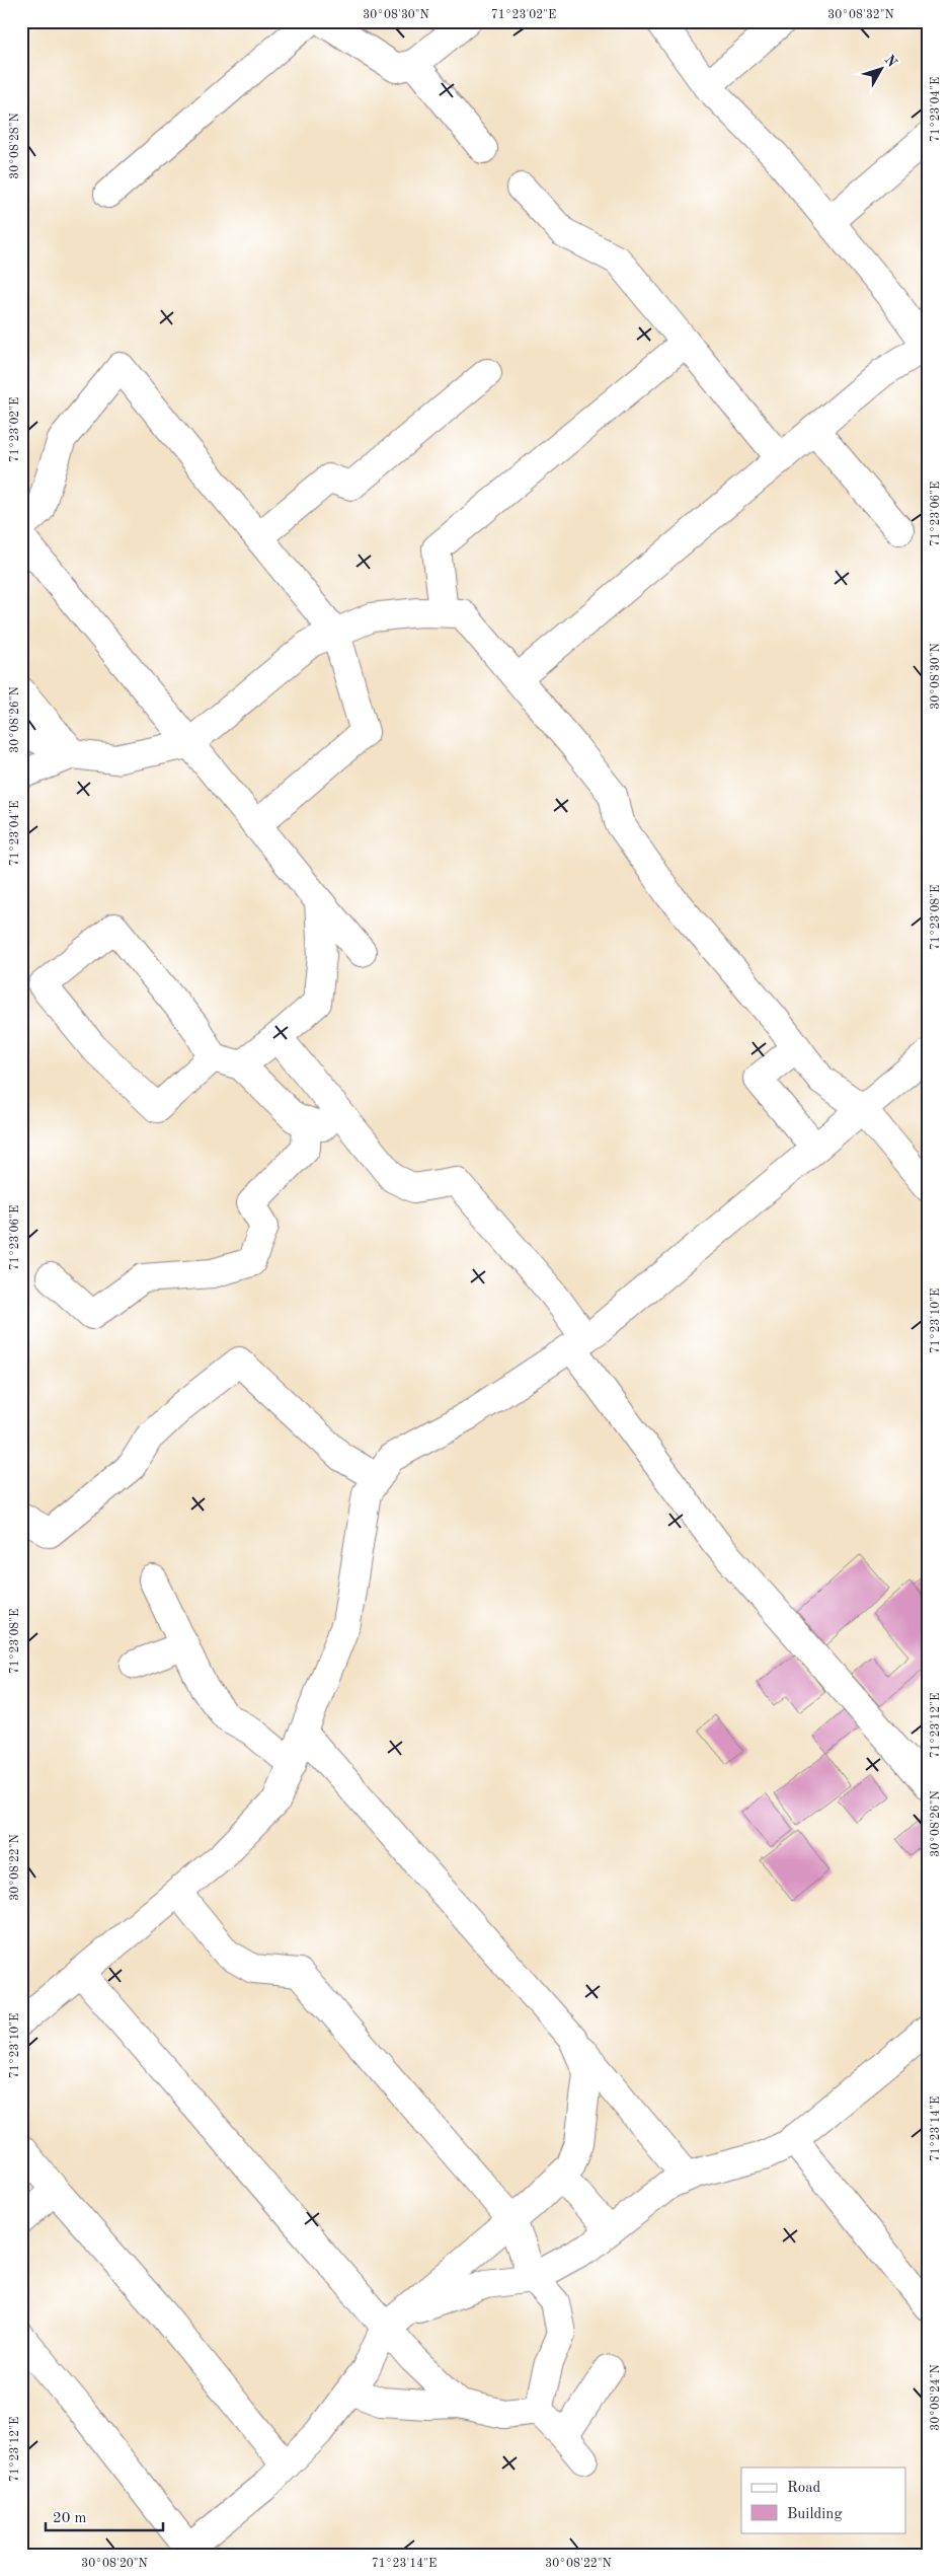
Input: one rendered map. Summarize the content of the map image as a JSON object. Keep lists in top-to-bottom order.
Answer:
{
  "legend": ["Road", "Building"],
  "scale_bar": "20 m",
  "north": "top right",
  "coordinates": [
    "30°08'30\"N",
    "71°23'02\"E",
    "30°08'32\"N",
    "71°23'04\"E",
    "30°08'28\"N",
    "71°23'06\"E",
    "30°08'26\"N",
    "71°23'08\"E",
    "71°23'10\"E",
    "71°23'12\"E",
    "30°08'22\"N",
    "71°23'14\"E",
    "30°08'24\"N",
    "30°08'20\"N"
  ]
}
